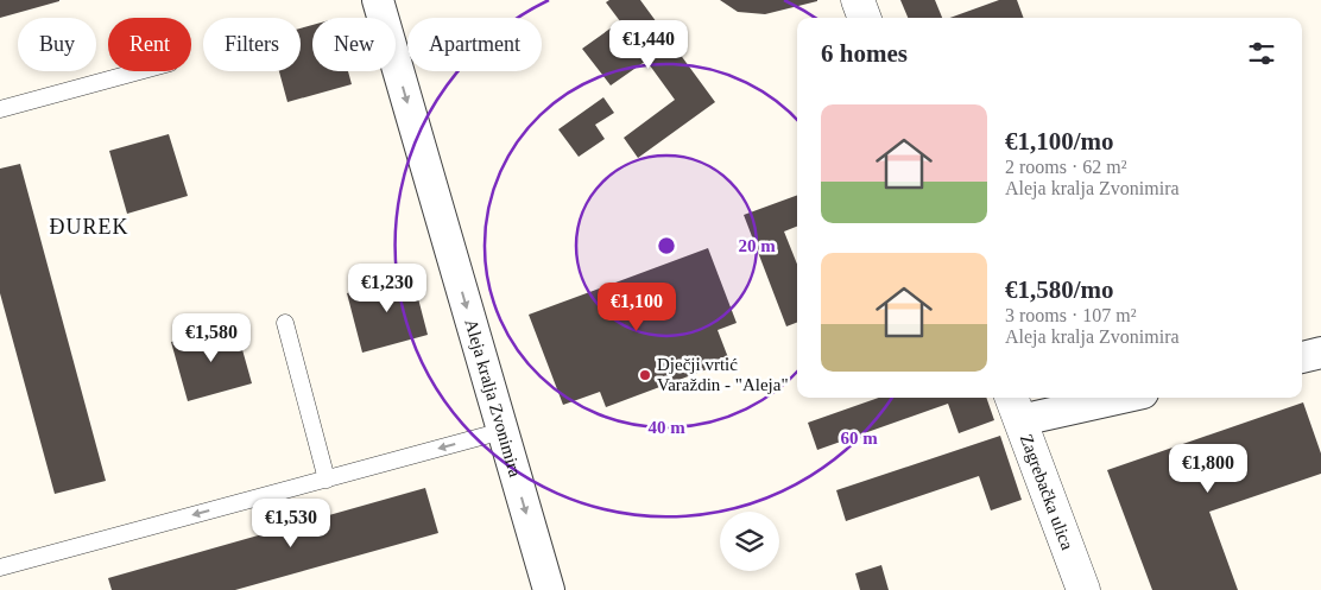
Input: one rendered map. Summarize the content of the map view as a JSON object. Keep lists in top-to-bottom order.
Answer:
{
  "streets": {
    "street": ["Aleja kralja Zvonimira", "Zagrebačka ulica"]
  },
  "one_way": ["Aleja kralja Zvonimira"],
  "districts": ["ĐUREK"],
  "places": ["Dječji vrtić Varaždin - \"Aleja\""],
  "page": {
    "chip": [
      "Buy",
      "Rent",
      "Filters",
      "New",
      "Apartment"
    ],
    "heading": "6 homes",
    "price": [
      "€1,440",
      "€1,230",
      "€1,100",
      "€1,580",
      "€1,800",
      "€1,530"
    ],
    "list": [
      {
        "name": "€1,100/mo",
        "note": "2 rooms · 62 m² · Aleja kralja Zvonimira"
      },
      {
        "name": "€1,580/mo",
        "note": "3 rooms · 107 m² · Aleja kralja Zvonimira"
      }
    ]
  },
  "rings": ["20 m", "40 m", "60 m"]
}
